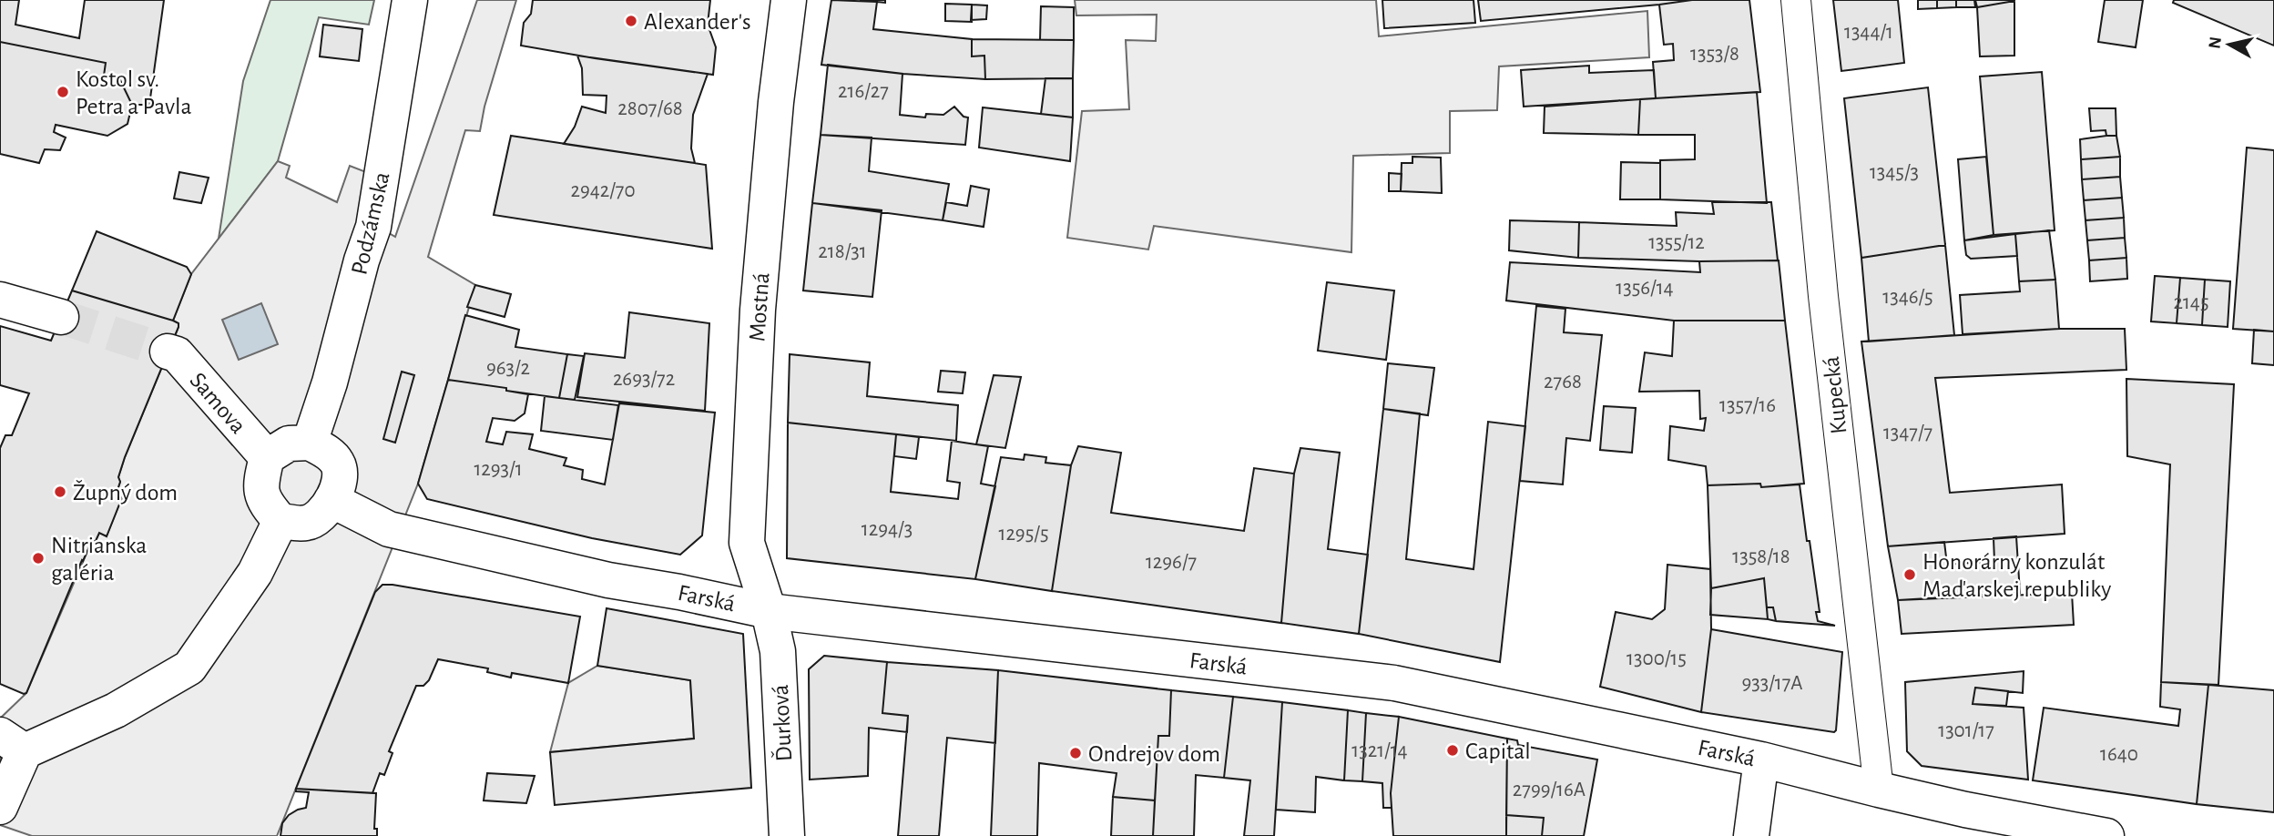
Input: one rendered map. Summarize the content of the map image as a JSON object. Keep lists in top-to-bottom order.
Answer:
{
  "streets": {
    "street": [
      "Podzámska",
      "Mostná",
      "Kupecká",
      "Samova",
      "Farská",
      "Ďurková"
    ]
  },
  "crossings": [
    ["Podzámska", "Samova"],
    ["Podzámska", "Farská"],
    ["Mostná", "Farská"],
    ["Mostná", "Ďurková"],
    ["Kupecká", "Farská"],
    ["Samova", "Farská"],
    ["Farská", "Ďurková"]
  ],
  "places": [
    "Alexander's",
    "Kostol sv. Petra a Pavla",
    "Župný dom",
    "Nitrianska galéria",
    "Honorárny konzulát Maďarskej republiky",
    "Capital",
    "Ondrejov dom"
  ],
  "house_numbers": [
    "1344/1",
    "1353/8",
    "216/27",
    "2807/68",
    "1345/3",
    "2942/70",
    "1355/12",
    "218/31",
    "1356/14",
    "1346/5",
    "2145",
    "963/2",
    "2693/72",
    "2768",
    "1357/16",
    "1347/7",
    "1293/1",
    "1294/3",
    "1295/5",
    "1358/18",
    "1296/7",
    "1300/15",
    "933/17A",
    "1301/17",
    "1321/14",
    "1640",
    "2799/16A"
  ],
  "north": "left"
}
